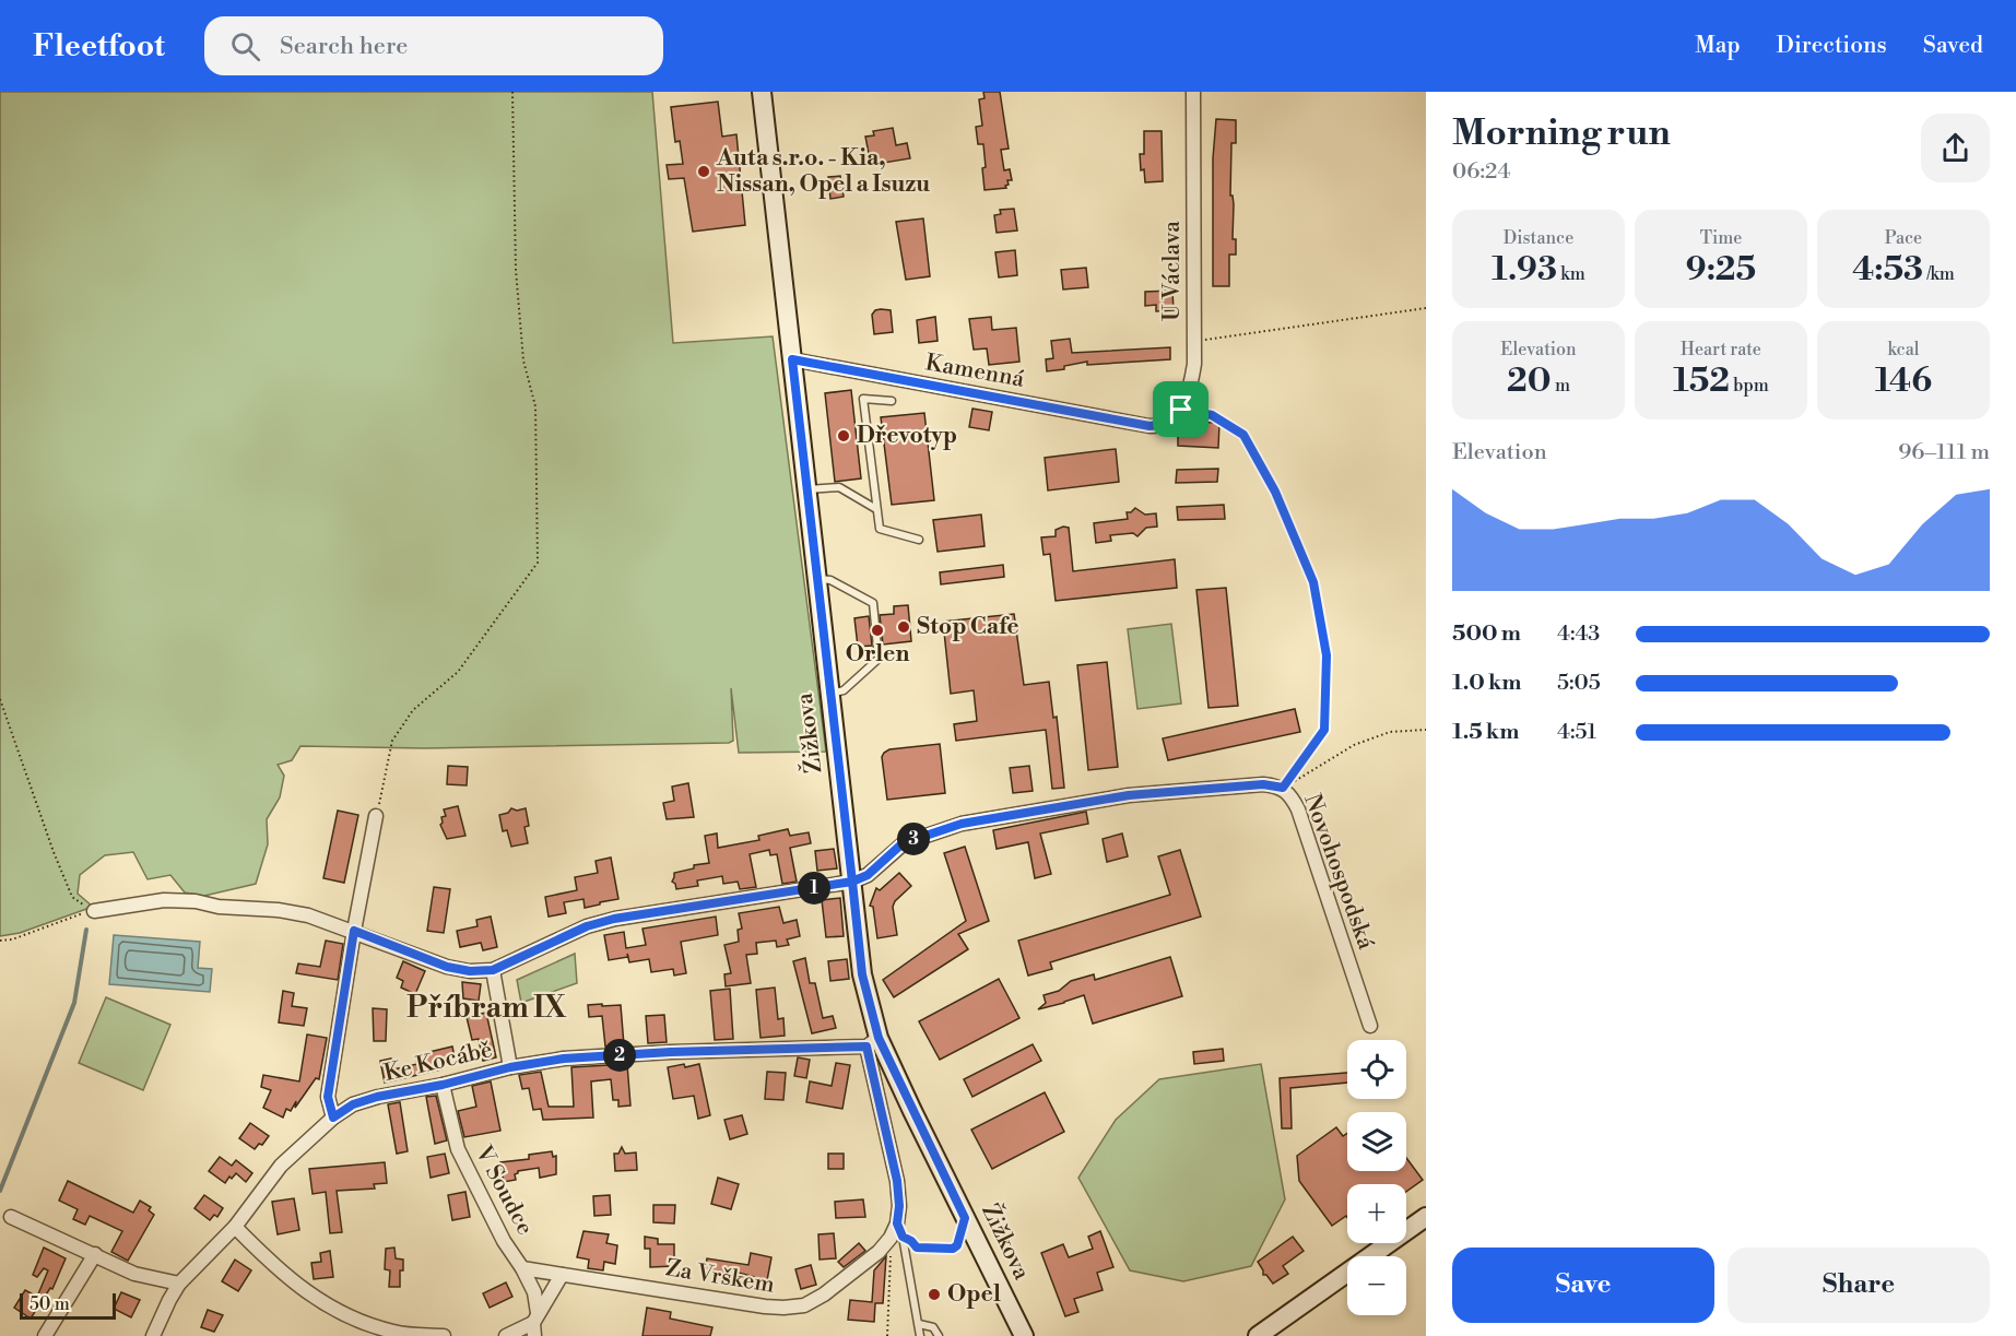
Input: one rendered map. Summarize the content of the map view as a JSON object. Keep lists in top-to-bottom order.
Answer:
{
  "streets": {
    "street": [
      "U Václava",
      "Kamenná",
      "Žižkova",
      "Novohospodská",
      "Ke Kocábě",
      "V Soudce",
      "Za Vrškem"
    ]
  },
  "crossings": [
    ["U Václava", "Kamenná"],
    ["Kamenná", "Žižkova"],
    ["Žižkova", "Novohospodská"],
    ["Žižkova", "Ke Kocábě"],
    ["Ke Kocábě", "V Soudce"],
    ["V Soudce", "Za Vrškem"]
  ],
  "districts": ["Příbram IX"],
  "places": [
    "Auta s.r.o. - Kia, Nissan, Opel a Isuzu",
    "Dřevotyp",
    "Stop Cafe",
    "Orlen",
    "Opel"
  ],
  "scale_bar": "50 m",
  "page": {
    "header": "Fleetfoot",
    "search": "Search here",
    "nav": ["Map", "Directions", "Saved"],
    "heading": ["Morning run", "06:24"],
    "stats": [
      ["Distance", "1.93 km"],
      ["Time", "9:25"],
      ["Pace", "4:53 /km"],
      ["Elevation", "20 m"],
      ["Heart rate", "152 bpm"],
      ["kcal", "146"]
    ],
    "chart": ["Elevation", "96–111 m"],
    "list": [
      {
        "name": "500 m",
        "note": "4:43"
      },
      {
        "name": "1.0 km",
        "note": "5:05"
      },
      {
        "name": "1.5 km",
        "note": "4:51"
      }
    ],
    "pins": ["3", "1", "2"],
    "map_buttons": ["+", "−"],
    "buttons": ["Save", "Share"],
    "scale": "50 m"
  }
}
